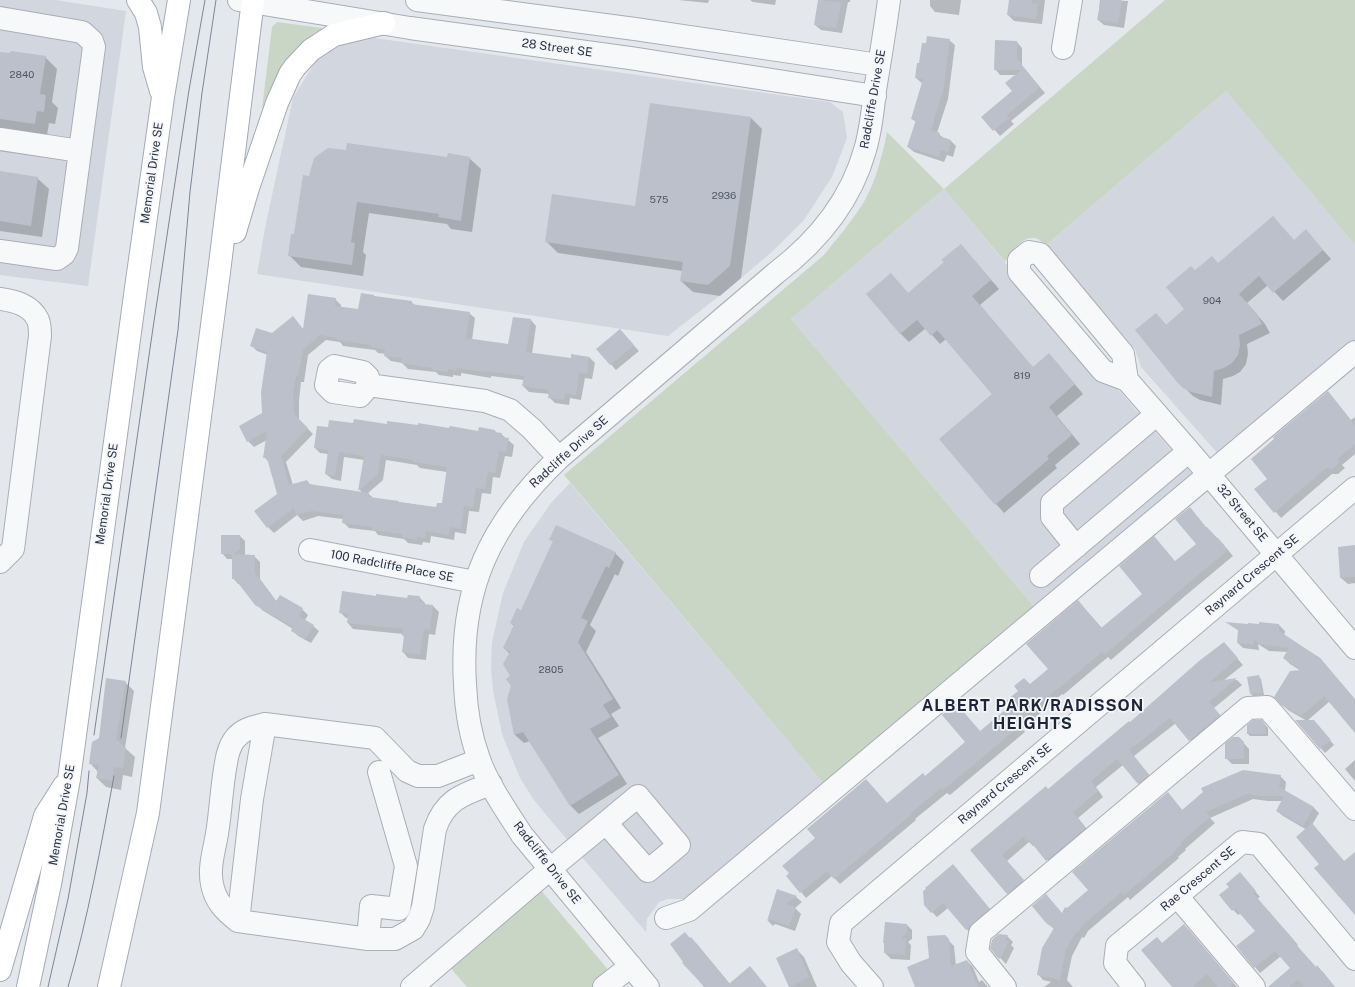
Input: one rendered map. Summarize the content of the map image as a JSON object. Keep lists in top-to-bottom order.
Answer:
{
  "streets": {
    "main road": ["Memorial Drive SE"],
    "street": [
      "28 Street SE",
      "Radcliffe Drive SE",
      "32 Street SE",
      "100 Radcliffe Place SE",
      "Raynard Crescent SE",
      "Rae Crescent SE"
    ]
  },
  "crossings": [
    ["28 Street SE", "Radcliffe Drive SE"],
    ["Radcliffe Drive SE", "100 Radcliffe Place SE"],
    ["32 Street SE", "Raynard Crescent SE"]
  ],
  "districts": ["ALBERT PARK/RADISSON HEIGHTS"],
  "house_numbers": [
    "2840",
    "2936",
    "575",
    "904",
    "819",
    "2805"
  ]
}
